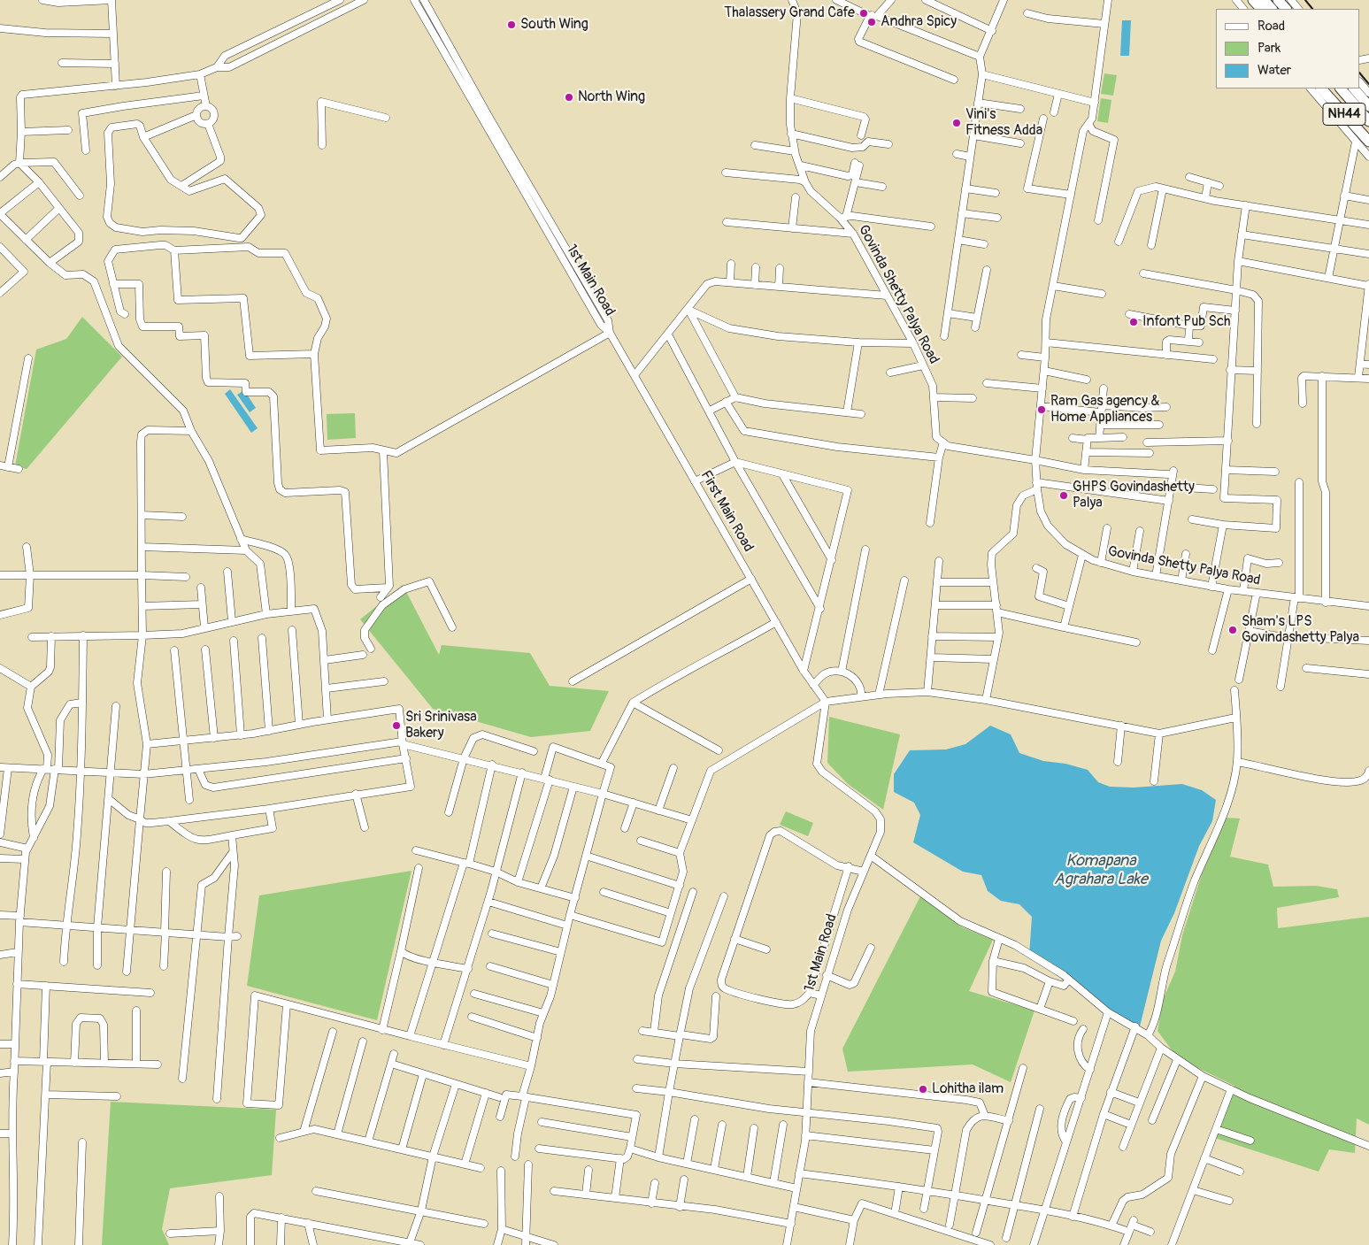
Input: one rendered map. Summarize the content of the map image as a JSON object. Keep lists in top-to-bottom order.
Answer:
{
  "streets": {
    "highway": ["NH44"],
    "street": ["1st Main Road", "Govinda Shetty Palya Road", "First Main Road"]
  },
  "crossings": [
    ["1st Main Road", "First Main Road"]
  ],
  "water": ["Komapana Agrahara Lake"],
  "places": [
    "Thalassery Grand Cafe",
    "Andhra Spicy",
    "South Wing",
    "North Wing",
    "Vini's Fitness Adda",
    "Infont Pub Sch",
    "Ram Gas agency & Home Appliances",
    "GHPS Govindashetty Palya",
    "Sham's LPS Govindashetty Palya",
    "Sri Srinivasa Bakery",
    "Lohitha ilam"
  ],
  "legend": ["Road", "Park", "Water"]
}
